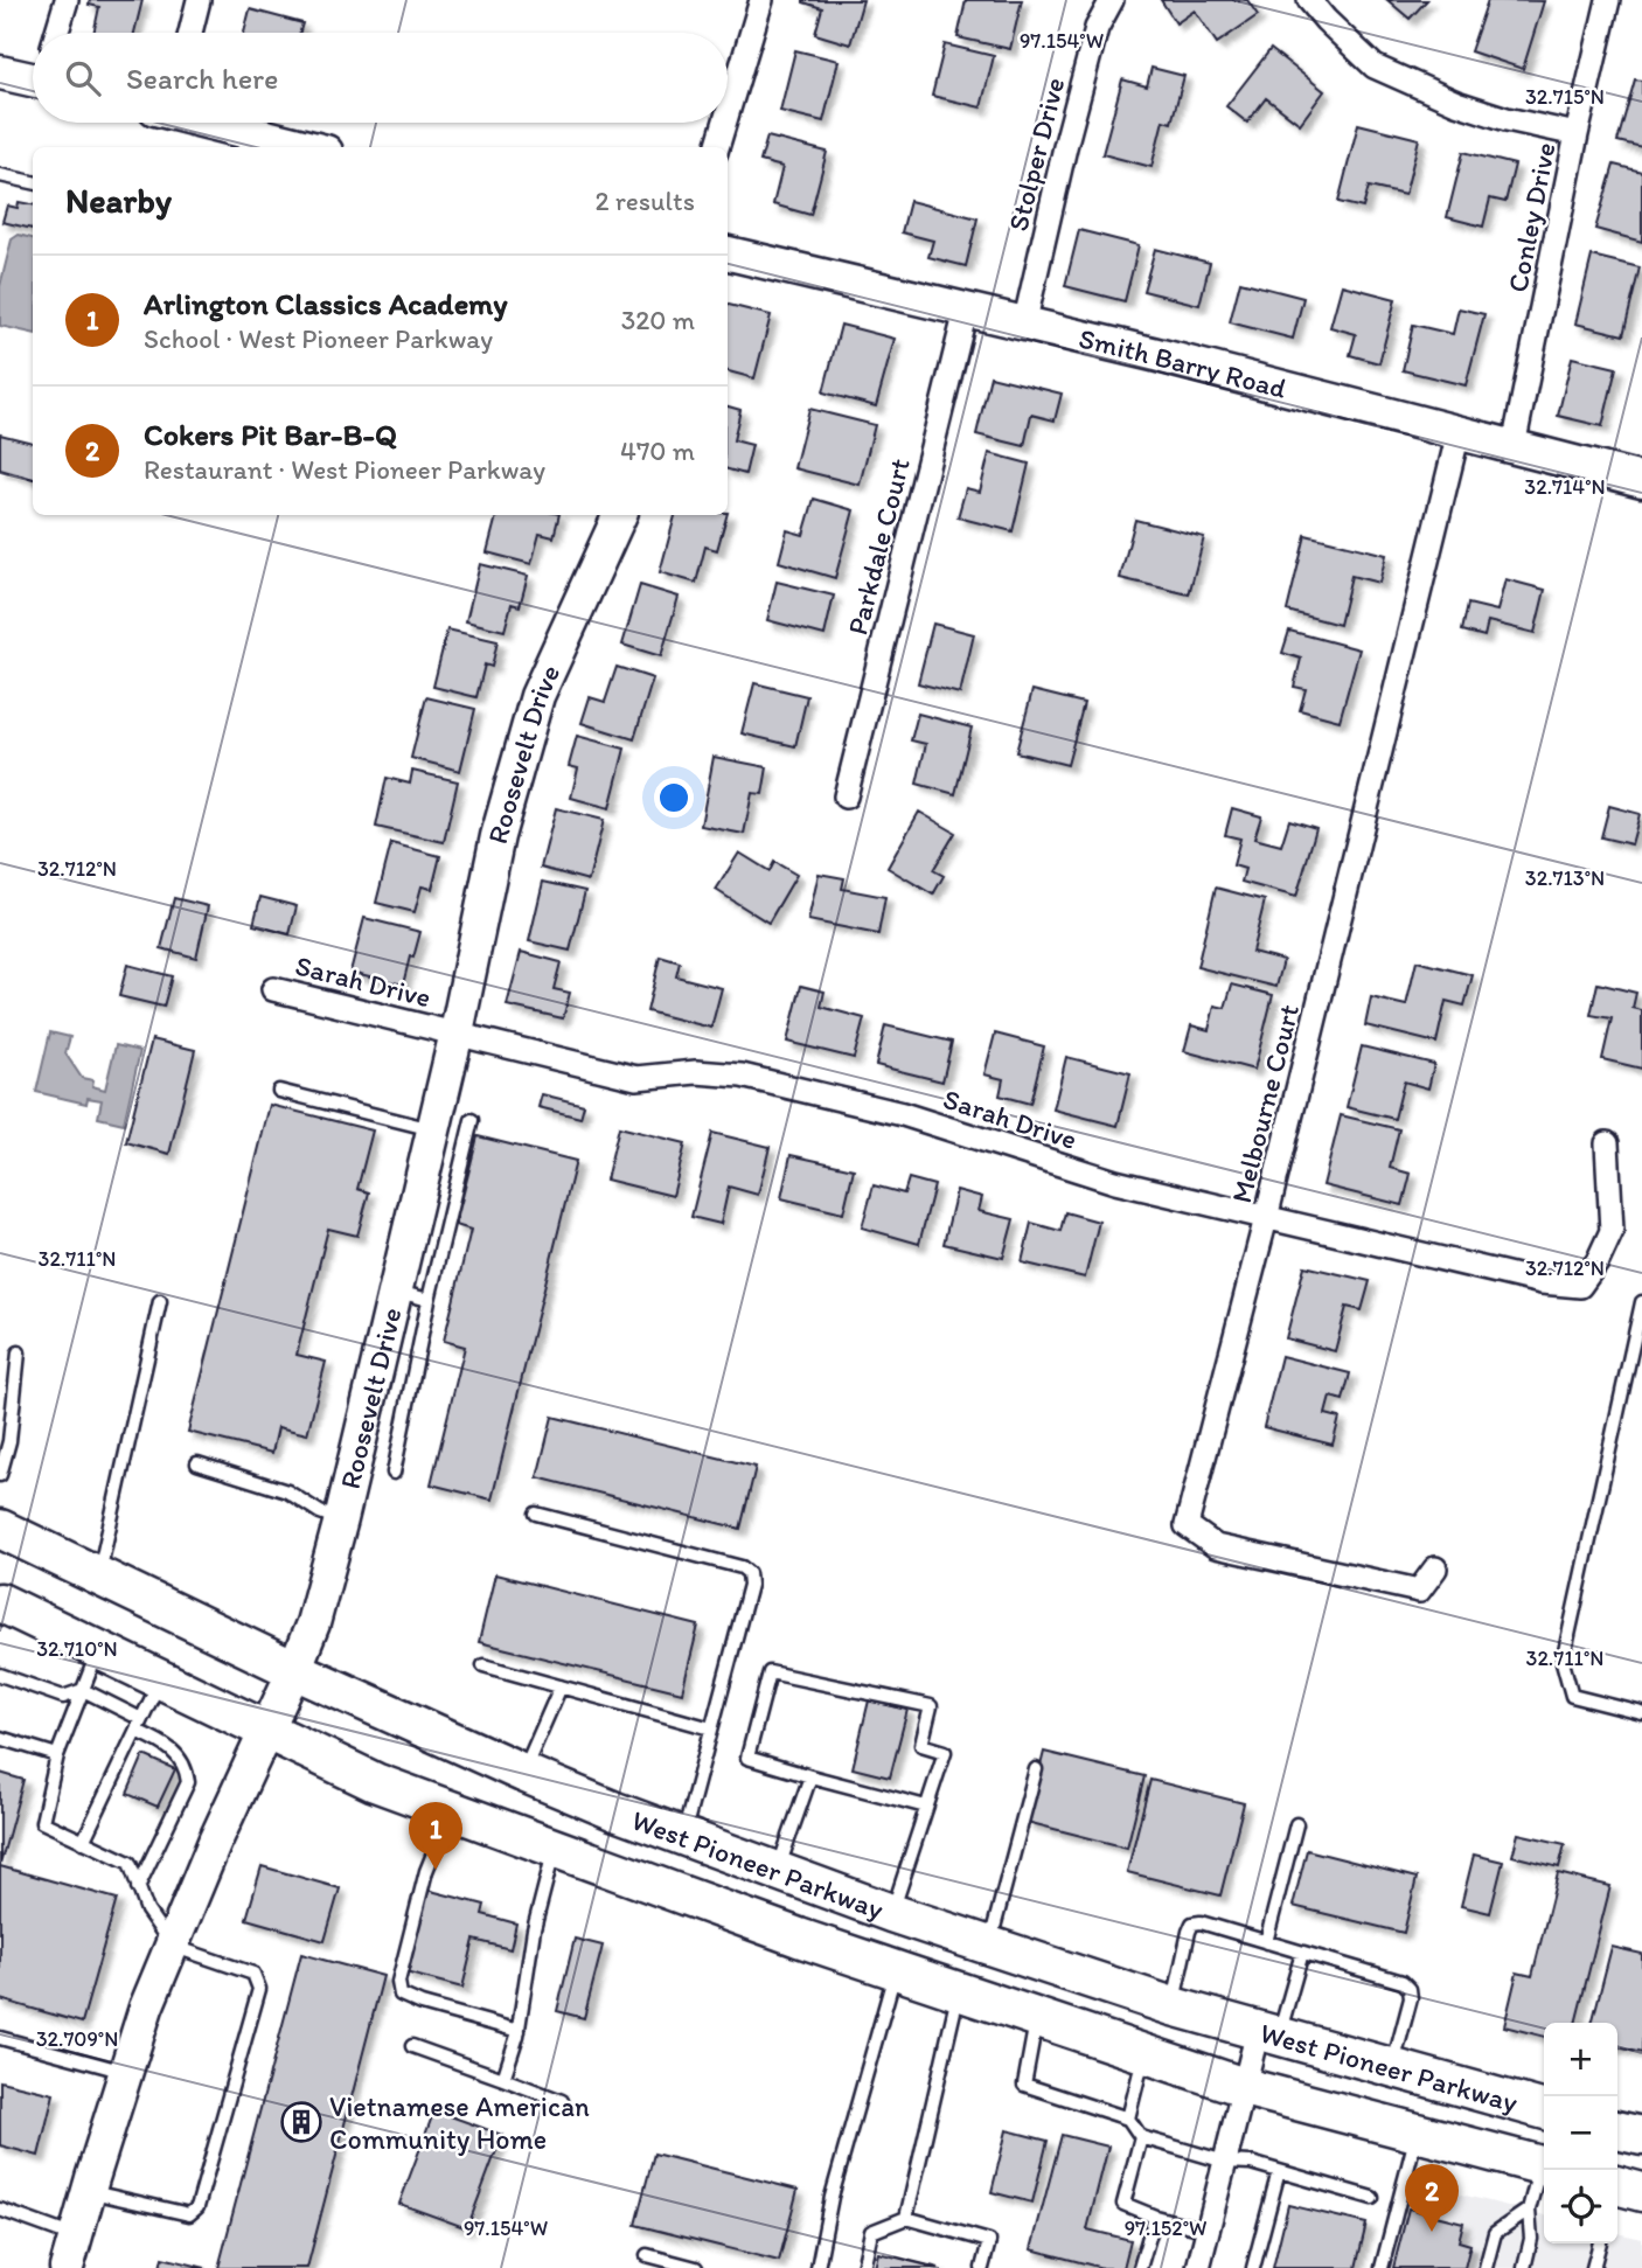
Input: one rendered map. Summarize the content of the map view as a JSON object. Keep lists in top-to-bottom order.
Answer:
{
  "streets": {
    "main road": ["West Pioneer Parkway"],
    "street": [
      "Stolper Drive",
      "Conley Drive",
      "Smith Barry Road",
      "Parkdale Court",
      "Roosevelt Drive",
      "Sarah Drive",
      "Melbourne Court"
    ]
  },
  "crossings": [
    ["Stolper Drive", "Smith Barry Road"],
    ["Conley Drive", "Smith Barry Road"],
    ["Smith Barry Road", "Parkdale Court"],
    ["Smith Barry Road", "Melbourne Court"],
    ["Roosevelt Drive", "Sarah Drive"],
    ["Roosevelt Drive", "West Pioneer Parkway"],
    ["Sarah Drive", "Melbourne Court"]
  ],
  "places": {
    "building": ["Vietnamese American Community Home"]
  },
  "page": {
    "search": "Search here",
    "heading": ["Nearby", "2 results"],
    "list": [
      {
        "mark": "1",
        "name": "Arlington Classics Academy",
        "note": "School · West Pioneer Parkway",
        "value": "320 m"
      },
      {
        "mark": "2",
        "name": "Cokers Pit Bar-B-Q",
        "note": "Restaurant · West Pioneer Parkway",
        "value": "470 m"
      }
    ],
    "pins": ["1", "2"],
    "map_buttons": ["+", "−"]
  },
  "coordinates": [
    "97.154°W",
    "32.715°N",
    "32.714°N",
    "32.712°N",
    "32.713°N",
    "32.711°N",
    "32.710°N",
    "32.709°N",
    "97.152°W"
  ]
}
